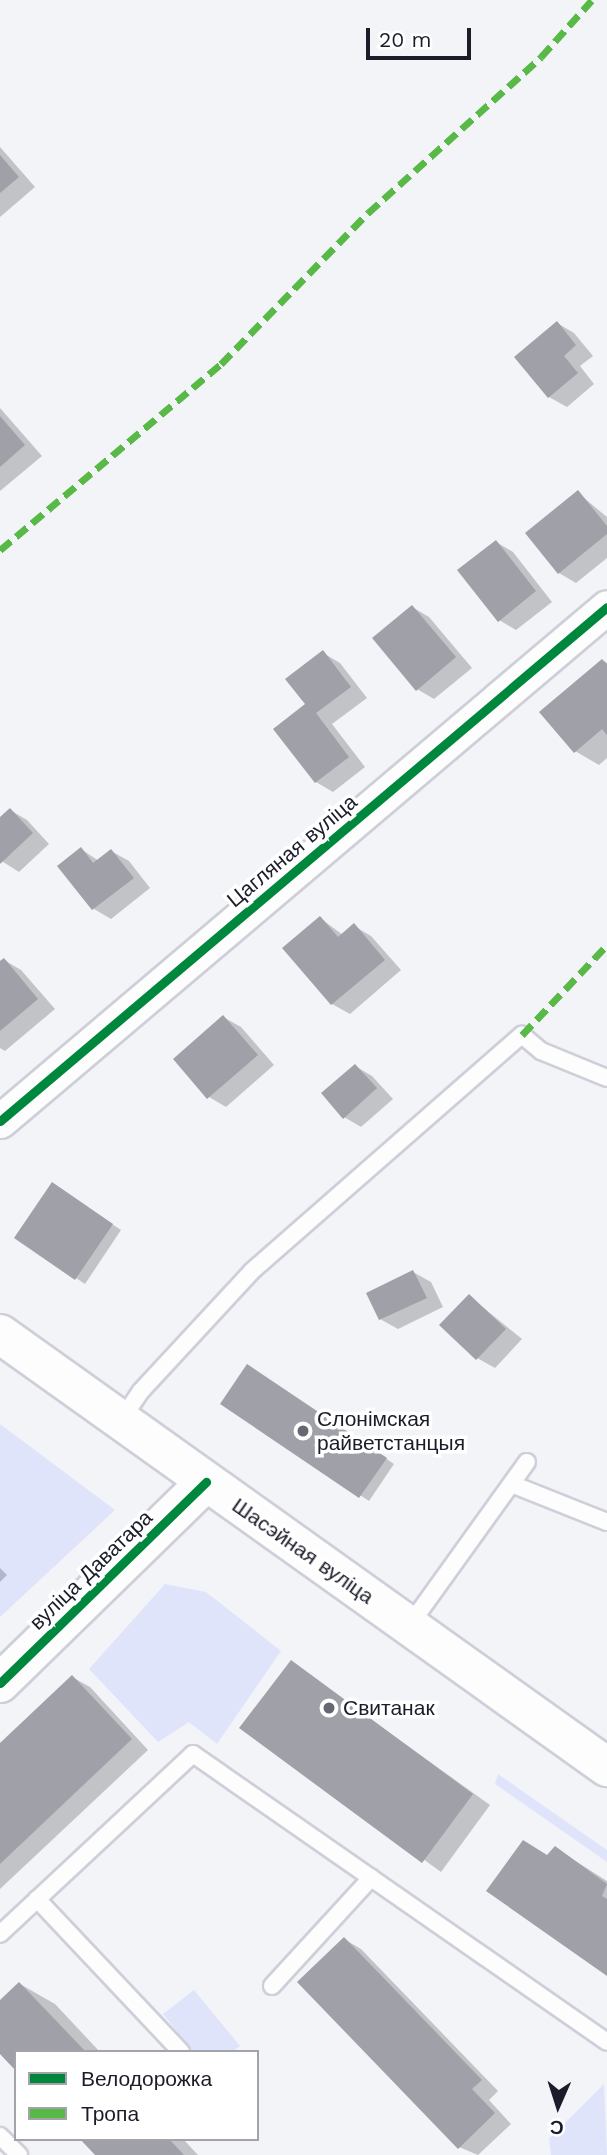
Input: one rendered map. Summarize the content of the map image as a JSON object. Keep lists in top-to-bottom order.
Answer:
{
  "streets": {
    "main road": ["Шасэйная вуліца", "вуліца Даватара"],
    "street": ["Цагляная вуліца"]
  },
  "crossings": [
    ["Шасэйная вуліца", "вуліца Даватара"]
  ],
  "places": ["Слонімская райветстанцыя", "Свитанак"],
  "legend": ["Велодорожка", "Тропа"],
  "scale_bar": "20 m",
  "north": "bottom"
}
